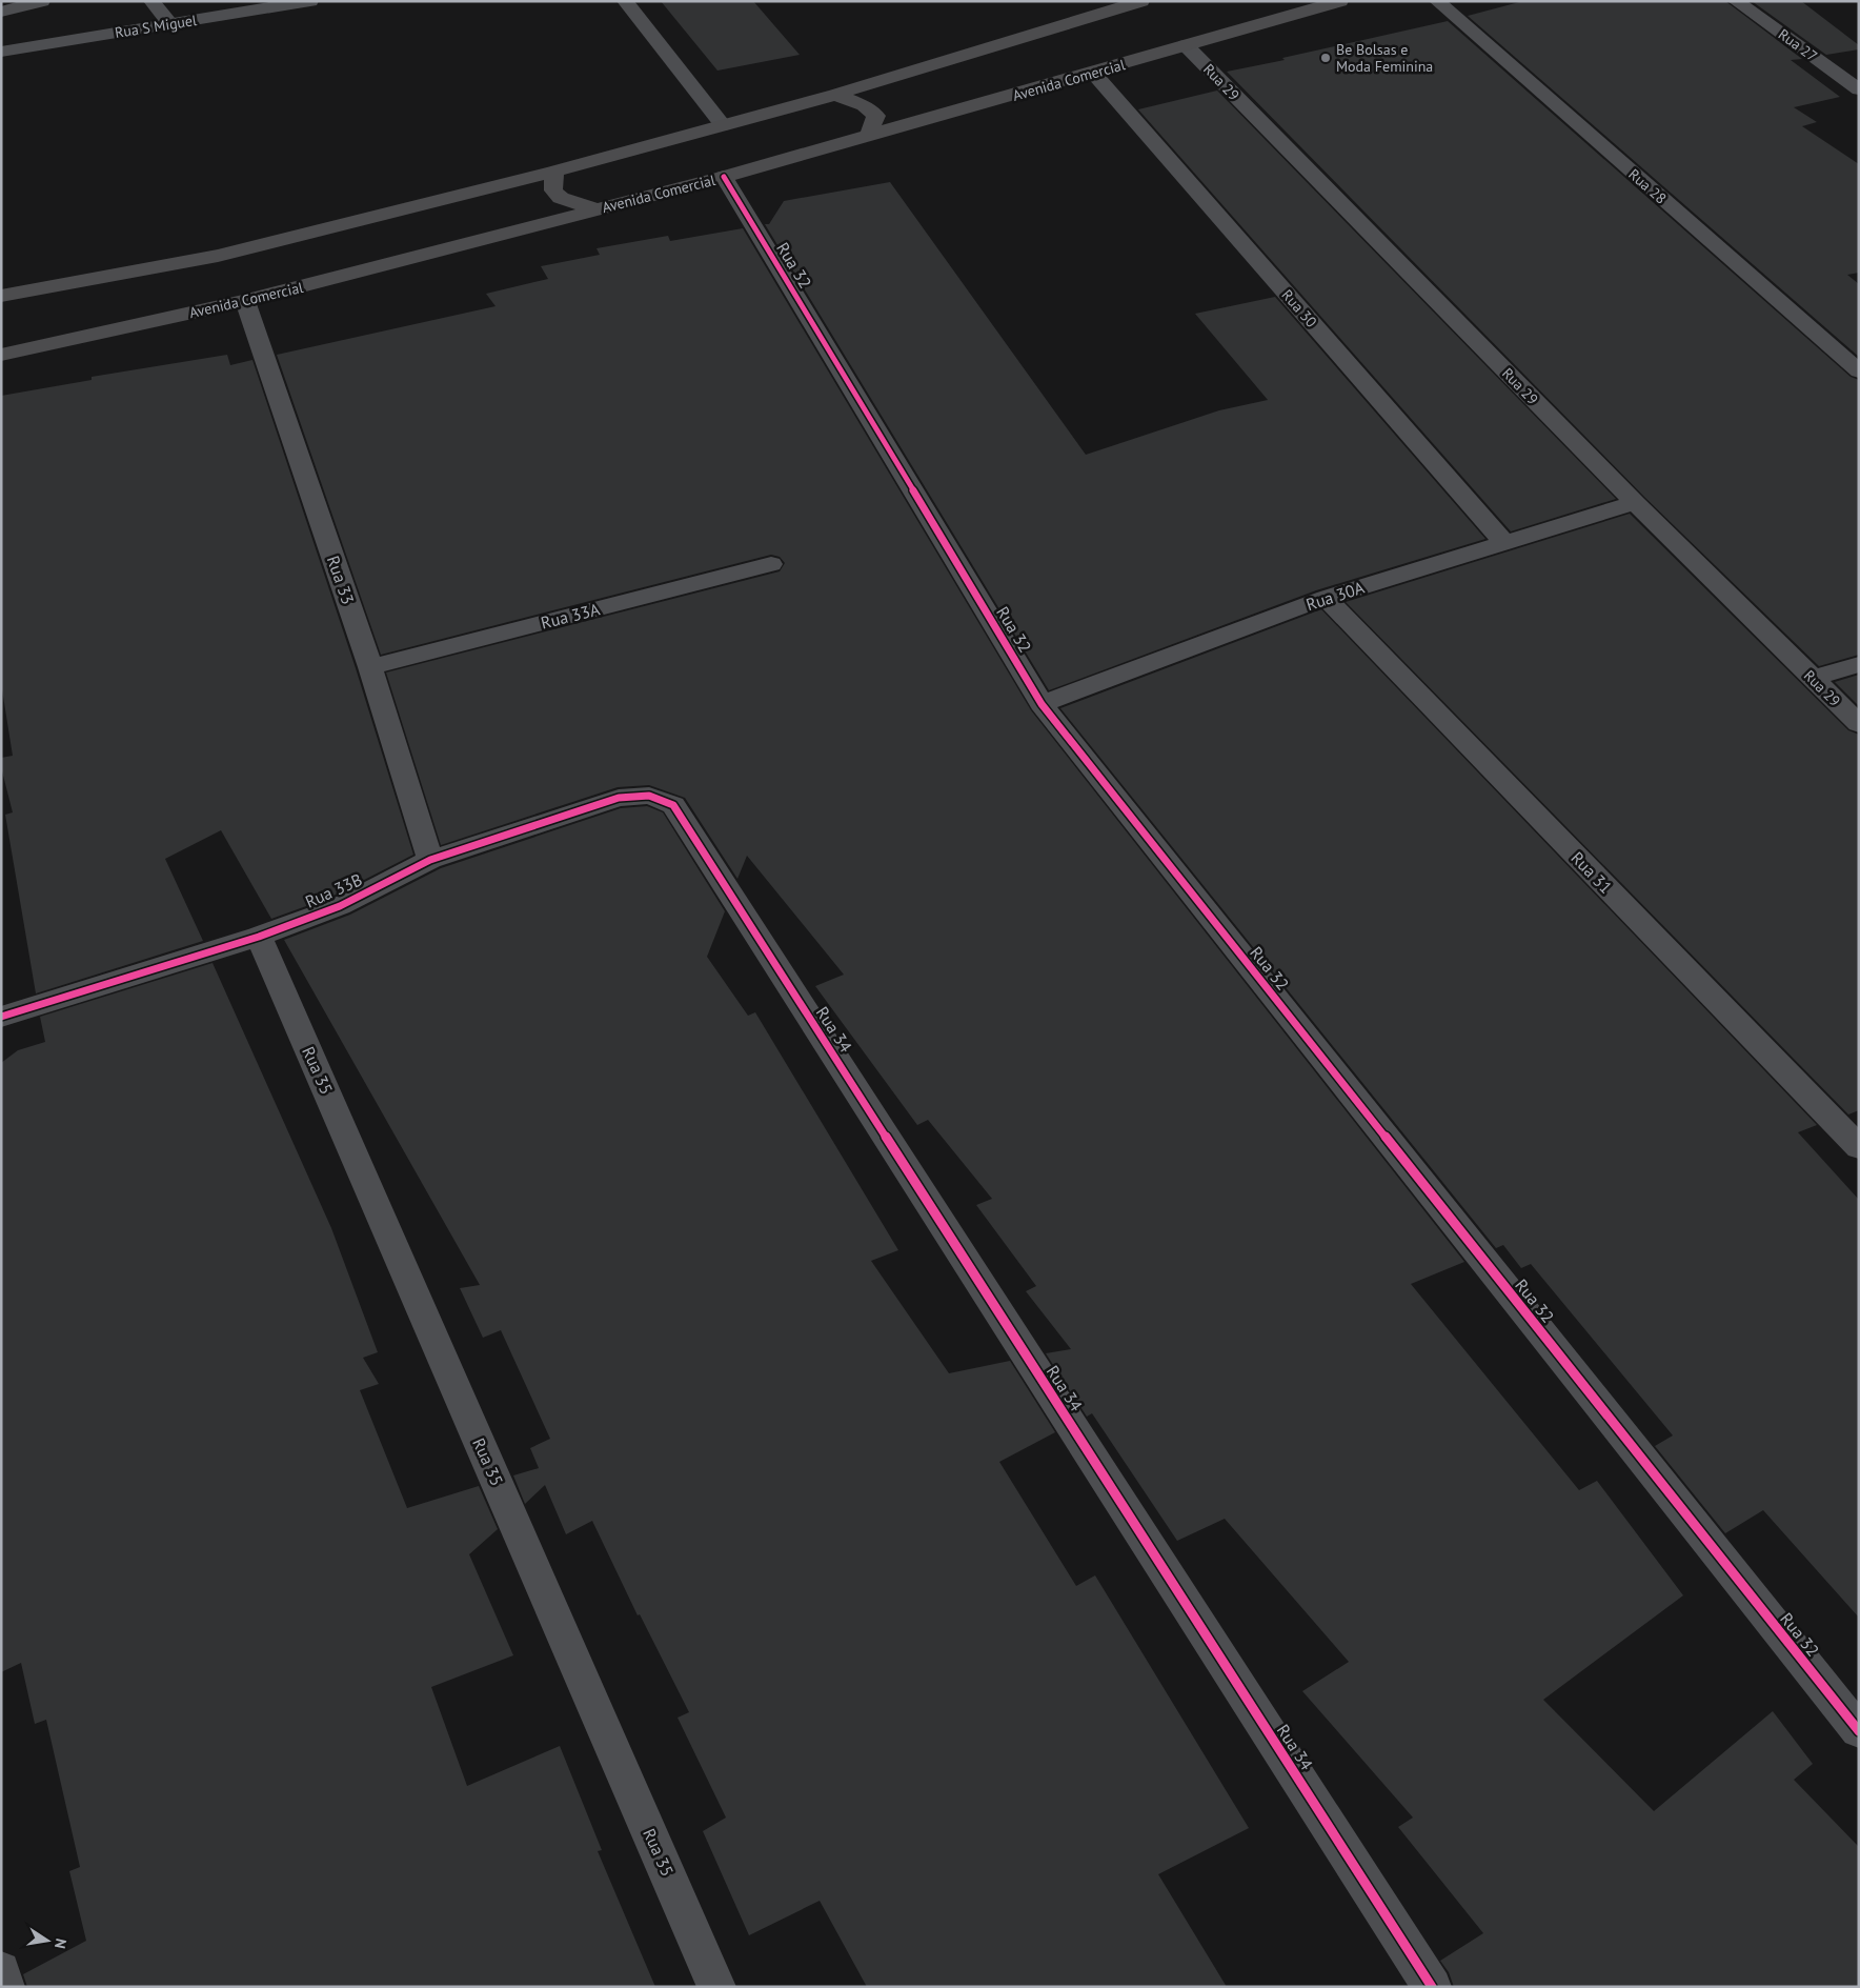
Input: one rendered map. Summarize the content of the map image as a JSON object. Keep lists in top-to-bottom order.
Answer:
{
  "streets": {
    "street": [
      "Rua S Miguel",
      "Rua 27",
      "Avenida Comercial",
      "Rua 29",
      "Rua 28",
      "Rua 32",
      "Rua 30",
      "Rua 33",
      "Rua 30A",
      "Rua 33A",
      "Rua 31",
      "Rua 33B",
      "Rua 34",
      "Rua 35"
    ]
  },
  "crossings": [
    ["Avenida Comercial", "Rua 29"],
    ["Avenida Comercial", "Rua 32"],
    ["Avenida Comercial", "Rua 30"],
    ["Avenida Comercial", "Rua 33"],
    ["Rua 29", "Rua 30A"],
    ["Rua 32", "Rua 30A"],
    ["Rua 30", "Rua 30A"],
    ["Rua 33", "Rua 33A"],
    ["Rua 33", "Rua 33B"],
    ["Rua 30A", "Rua 31"],
    ["Rua 33B", "Rua 34"],
    ["Rua 33B", "Rua 35"]
  ],
  "places": ["Be Bolsas e Moda Feminina"],
  "north": "right"
}
